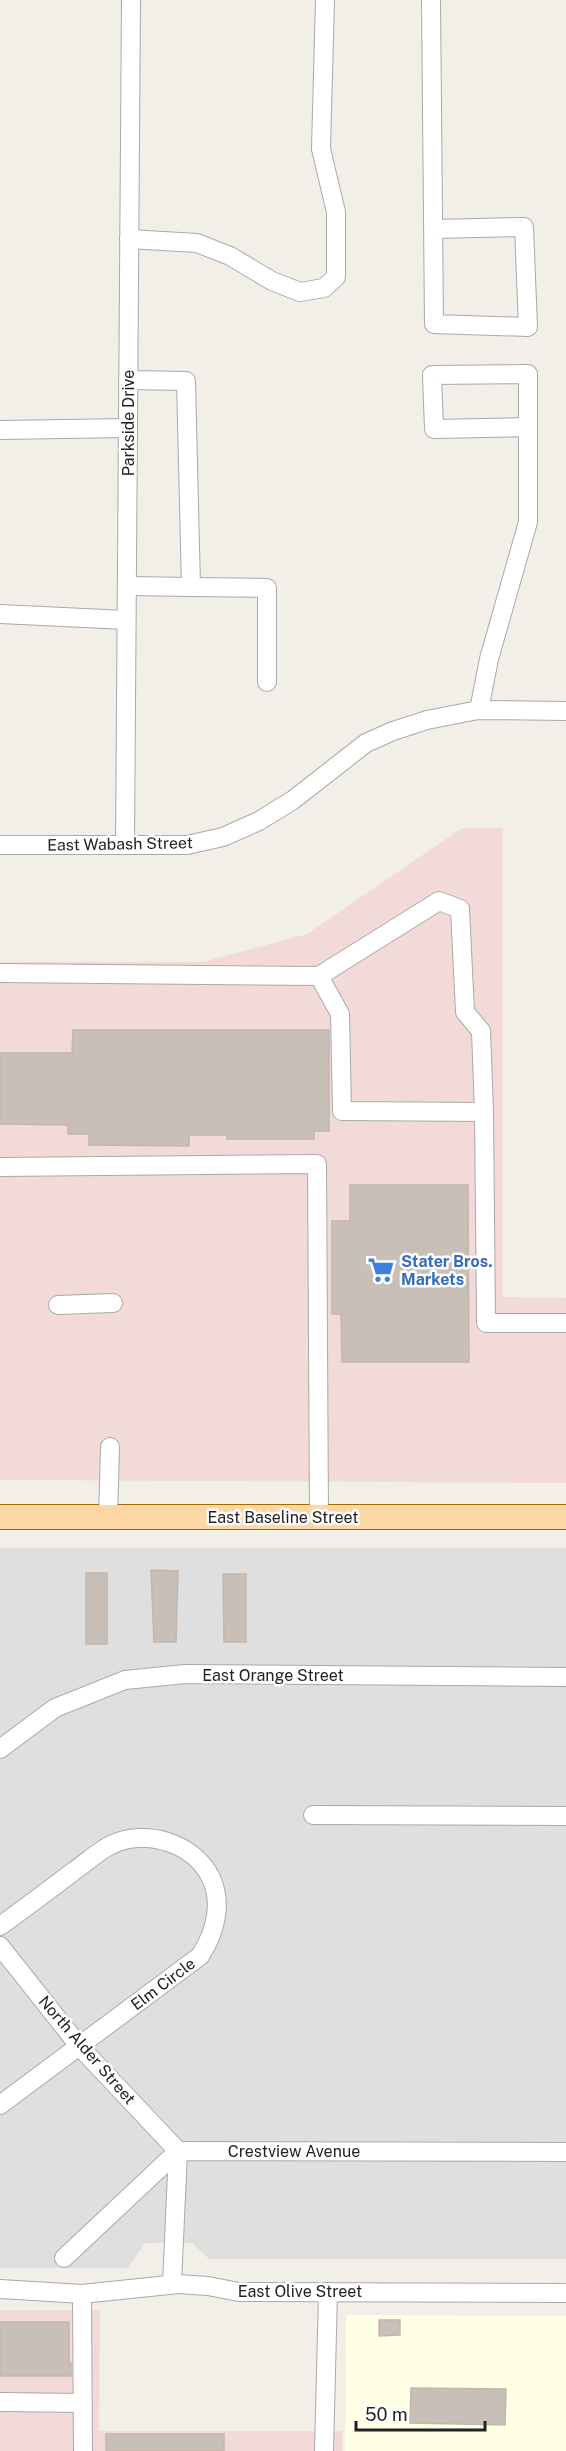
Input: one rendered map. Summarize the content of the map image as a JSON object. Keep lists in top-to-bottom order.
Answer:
{
  "streets": {
    "main road": ["East Baseline Street"],
    "street": [
      "Parkside Drive",
      "East Wabash Street",
      "East Orange Street",
      "Elm Circle",
      "North Alder Street",
      "Crestview Avenue",
      "East Olive Street"
    ]
  },
  "crossings": [
    ["Parkside Drive", "East Wabash Street"],
    ["Elm Circle", "North Alder Street"],
    ["North Alder Street", "Crestview Avenue"]
  ],
  "places": {
    "supermarket": ["Stater Bros. Markets"]
  },
  "scale_bar": "50 m"
}
